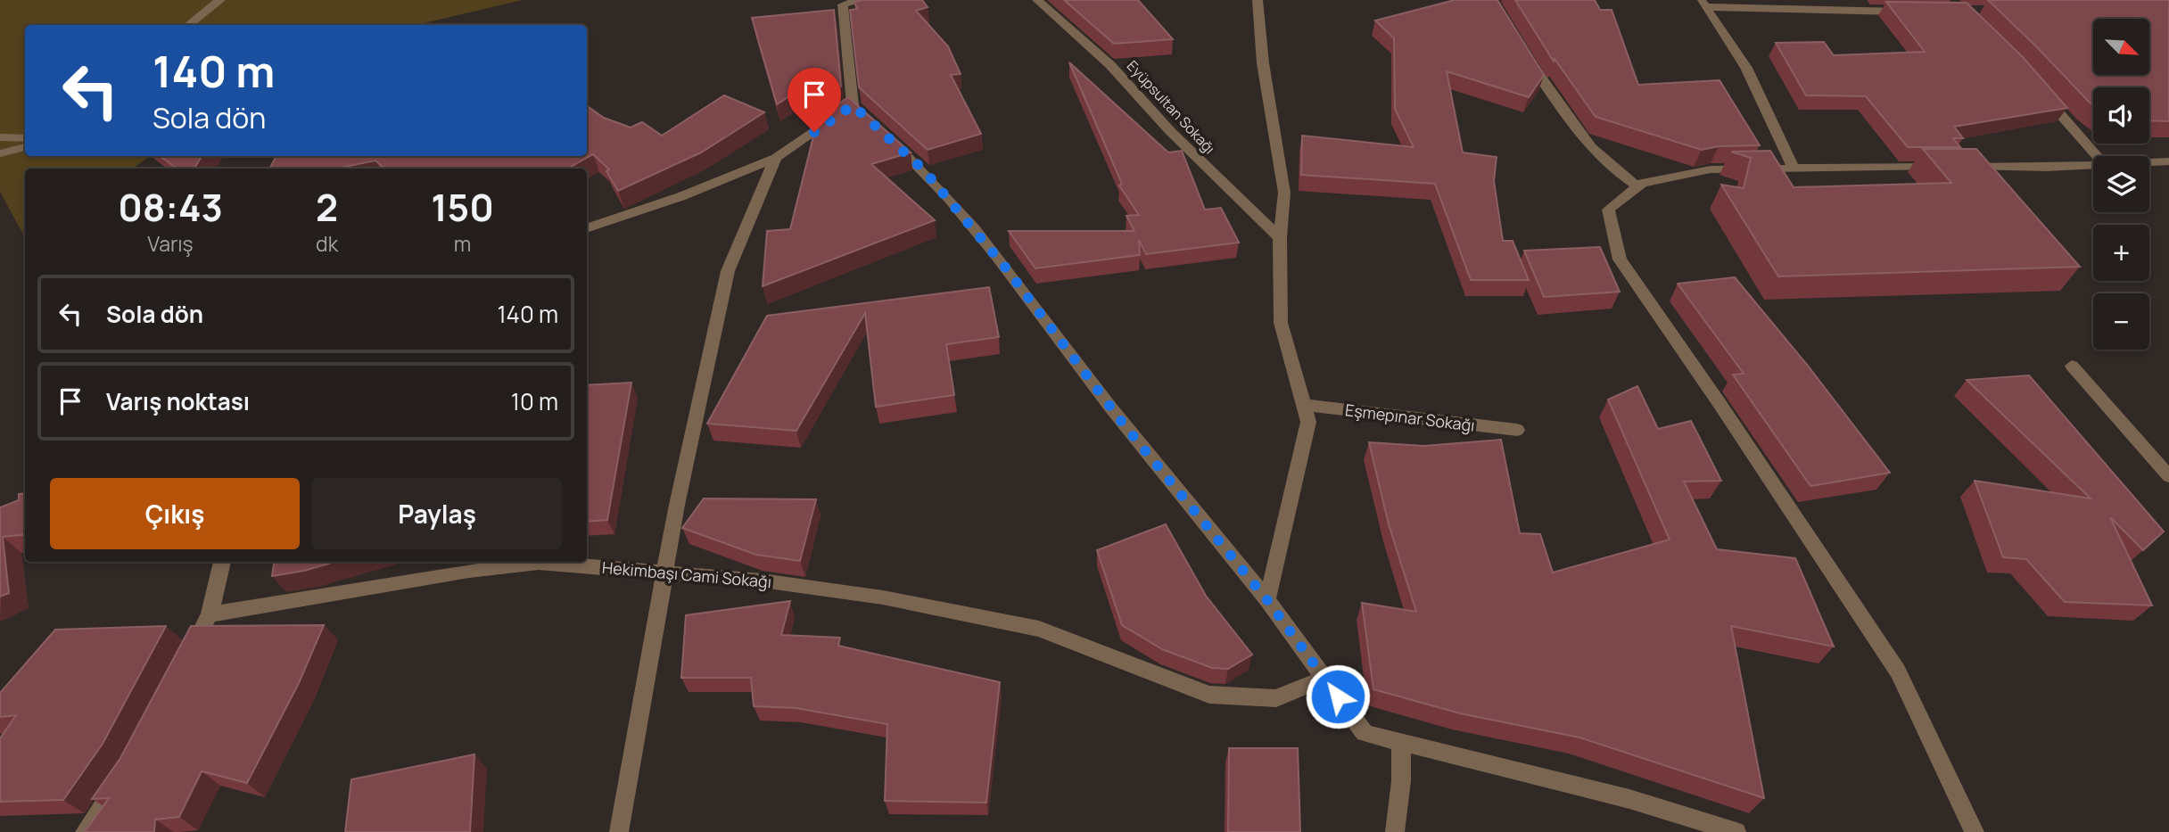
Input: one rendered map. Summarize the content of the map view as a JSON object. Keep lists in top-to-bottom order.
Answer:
{
  "streets": {
    "street": ["Eyüpsultan Sokağı", "Eşmepınar Sokağı", "Hekimbaşı Cami Sokağı"]
  },
  "north": "bottom right",
  "page": {
    "map_buttons": ["+", "−"],
    "turn": ["140 m", "Sola dön"],
    "eta": [
      "08:43",
      "Varış",
      "2",
      "dk",
      "150",
      "m"
    ],
    "list": [
      {
        "name": "Sola dön",
        "value": "140 m"
      },
      {
        "name": "Varış noktası",
        "value": "10 m"
      }
    ],
    "buttons": ["Çıkış", "Paylaş"]
  }
}
